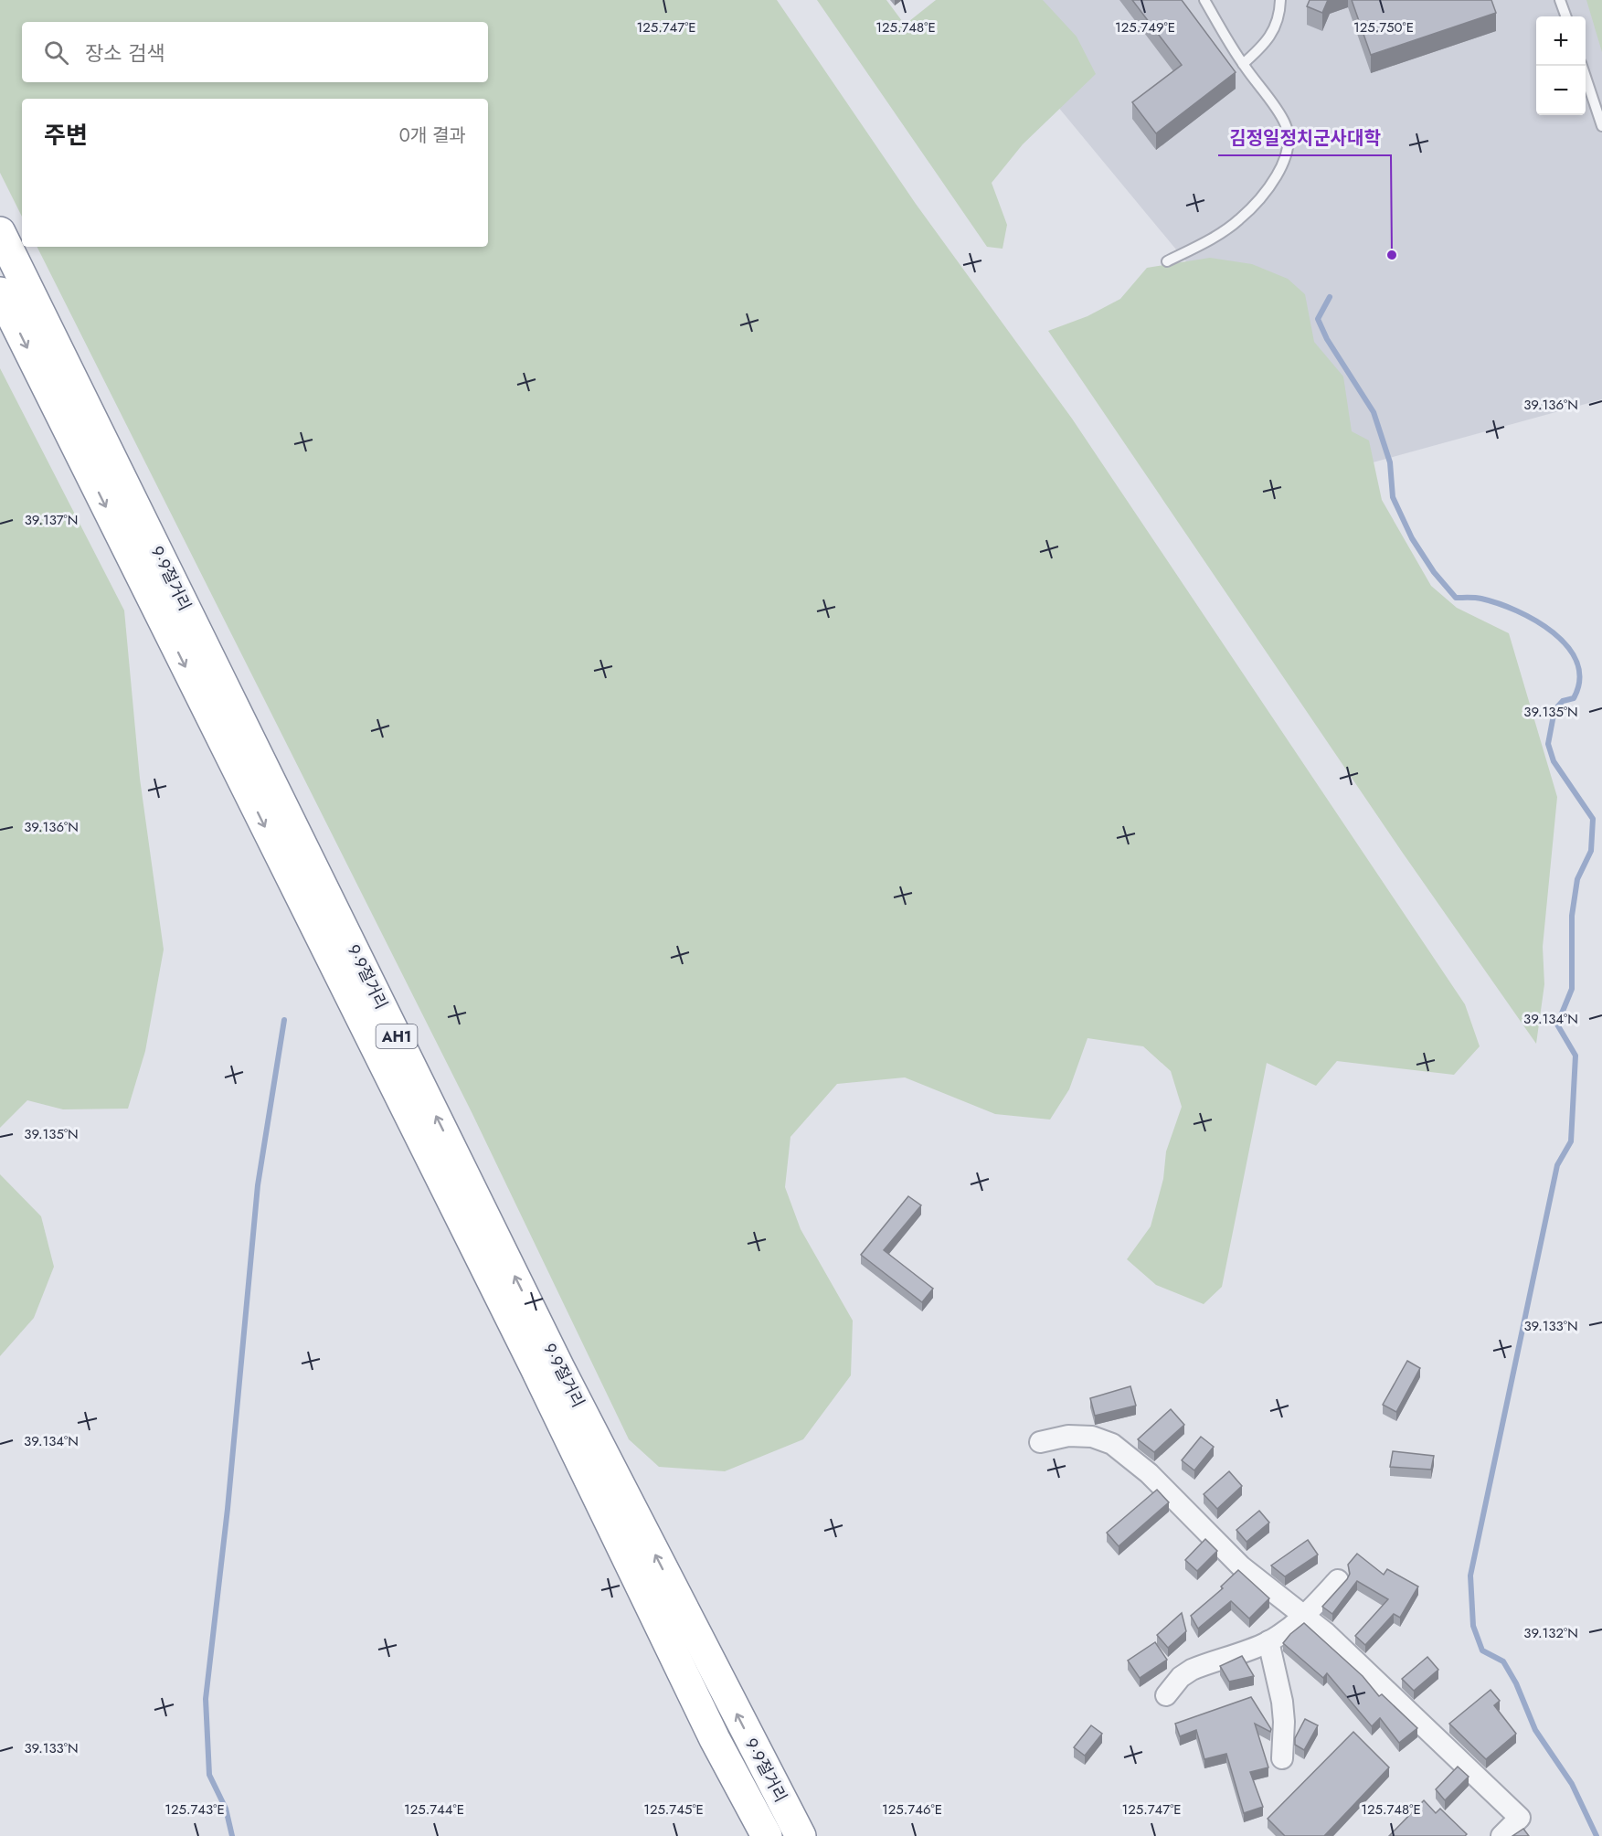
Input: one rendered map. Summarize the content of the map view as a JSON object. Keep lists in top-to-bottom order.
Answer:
{
  "streets": {
    "highway": ["9·9절거리", "AH1"]
  },
  "places": ["김정일정치군사대학"],
  "page": {
    "map_buttons": ["+", "−"],
    "search": "장소 검색",
    "heading": ["주변", "0개 결과"]
  },
  "coordinates": [
    "125.747°E",
    "125.748°E",
    "125.749°E",
    "125.750°E",
    "39.136°N",
    "39.137°N",
    "39.135°N",
    "39.134°N",
    "39.133°N",
    "39.132°N",
    "125.743°E",
    "125.744°E",
    "125.745°E",
    "125.746°E"
  ]
}
